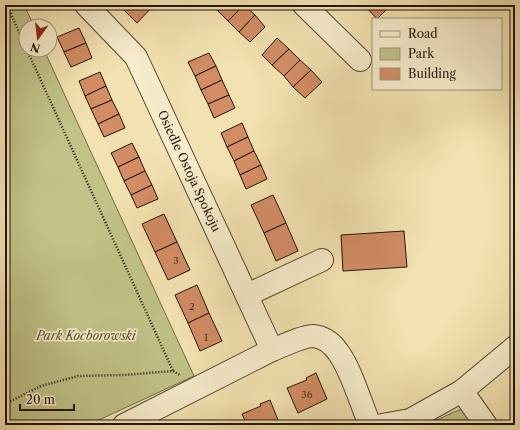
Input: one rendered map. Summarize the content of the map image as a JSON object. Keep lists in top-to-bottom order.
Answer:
{
  "streets": {
    "street": ["Osiedle Ostoja Spokoju"]
  },
  "parks": ["Park Kocborowski"],
  "house_numbers": [
    "3",
    "2",
    "1",
    "36"
  ],
  "legend": ["Road", "Park", "Building"],
  "scale_bar": "20 m",
  "north": "bottom"
}
